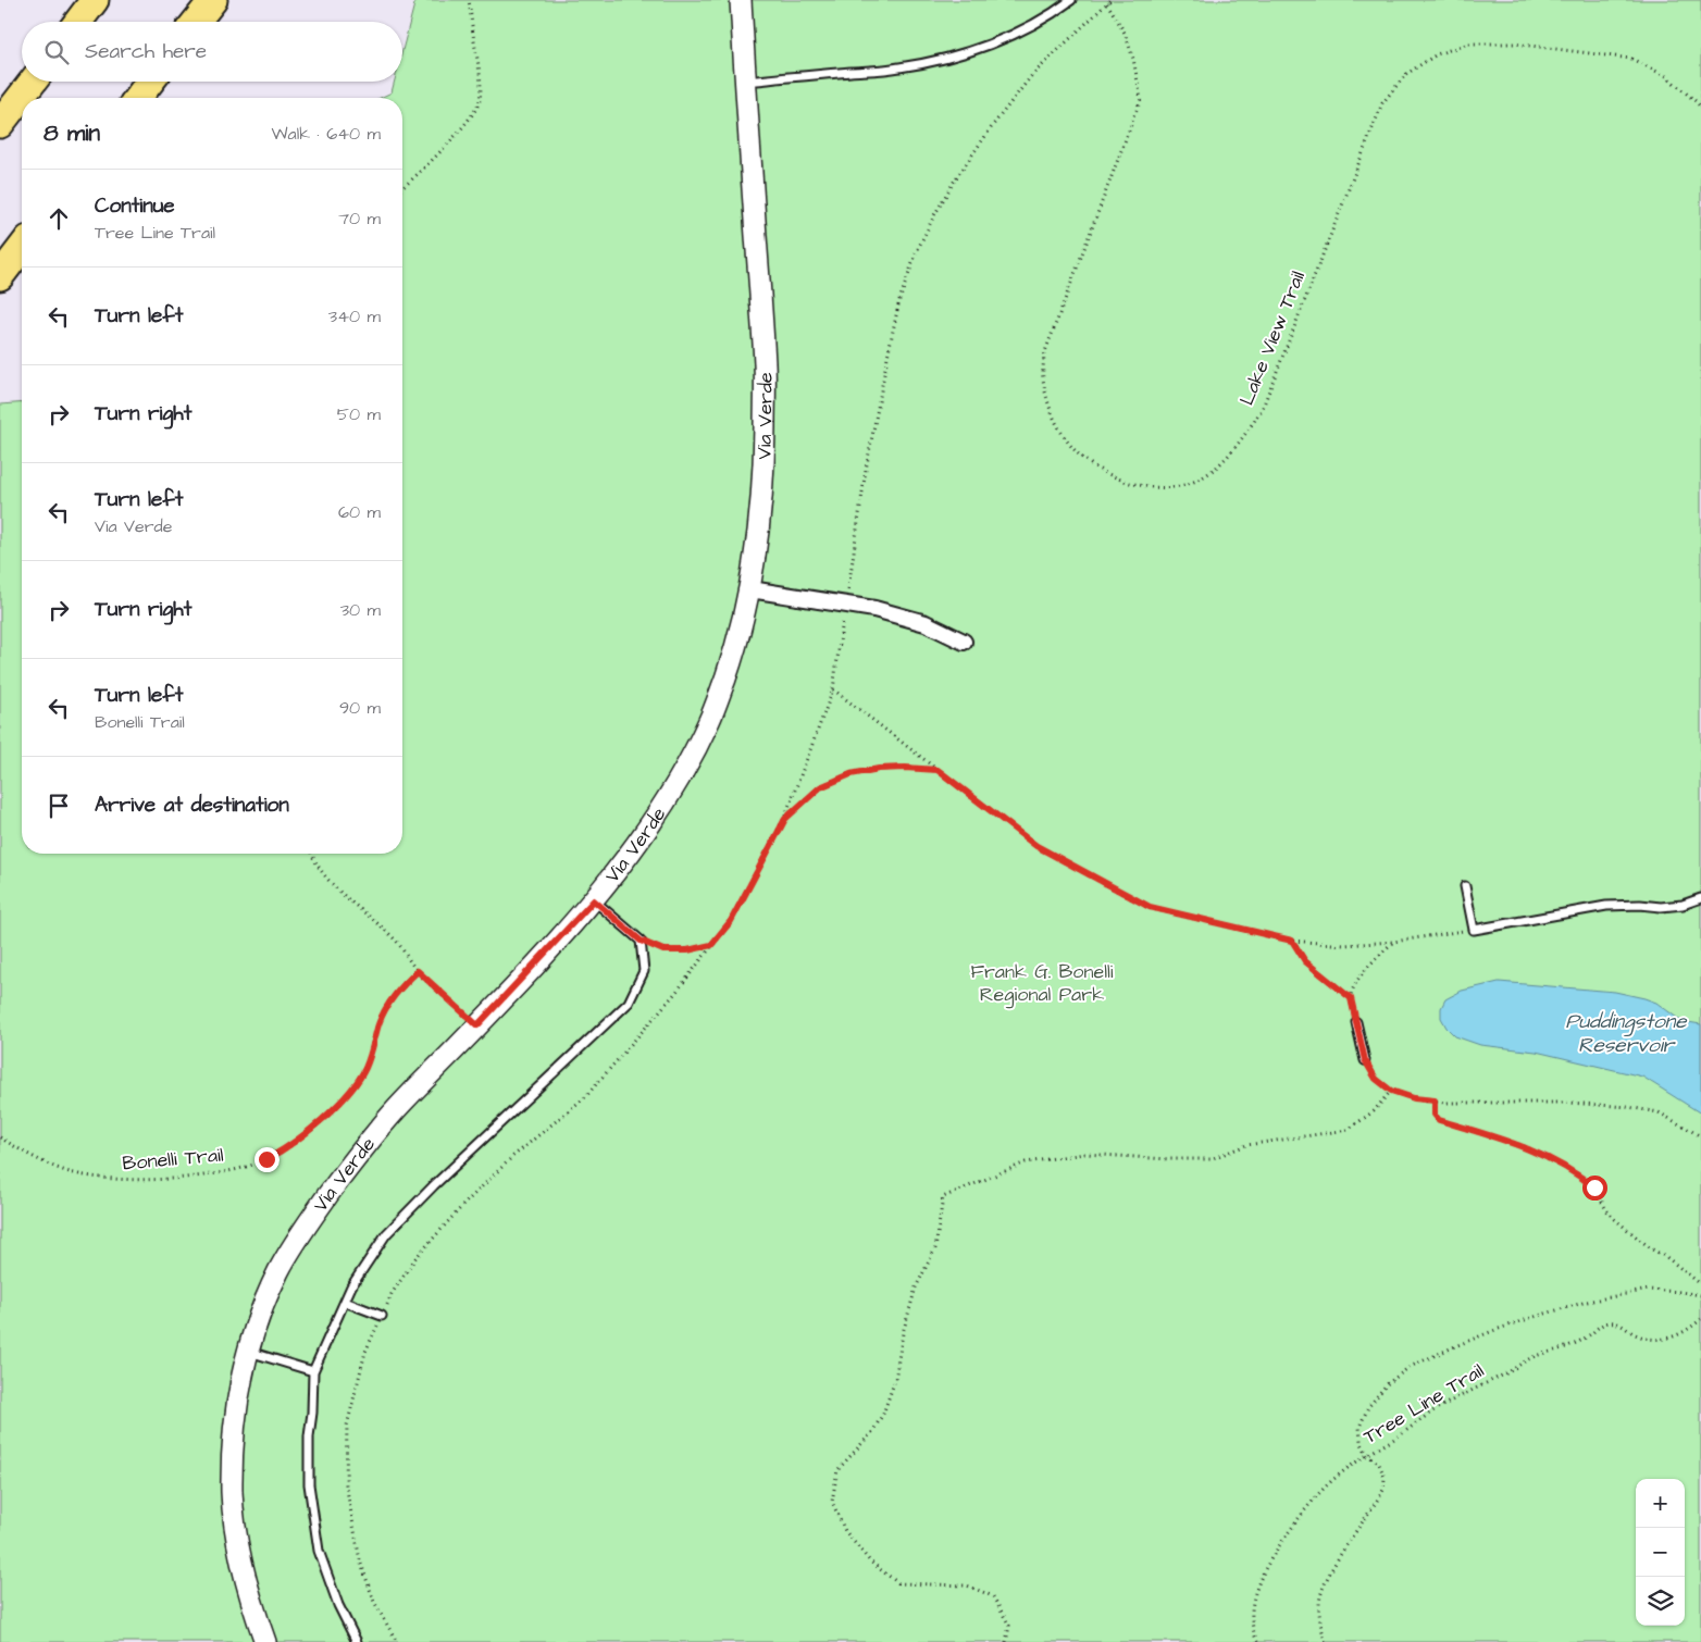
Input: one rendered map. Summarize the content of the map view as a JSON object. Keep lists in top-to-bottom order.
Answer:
{
  "streets": {
    "main road": ["Via Verde"],
    "path": ["Lake View Trail", "Bonelli Trail", "Tree Line Trail"]
  },
  "water": ["Puddingstone Reservoir"],
  "parks": ["Frank G. Bonelli Regional Park"],
  "page": {
    "search": "Search here",
    "heading": ["8 min", "Walk · 640 m"],
    "list": [
      ["Continue", "Tree Line Trail", "70 m"],
      ["Turn left", "340 m"],
      ["Turn right", "50 m"],
      ["Turn left", "Via Verde", "60 m"],
      ["Turn right", "30 m"],
      ["Turn left", "Bonelli Trail", "90 m"],
      "Arrive at destination"
    ],
    "map_buttons": ["+", "−"]
  }
}
